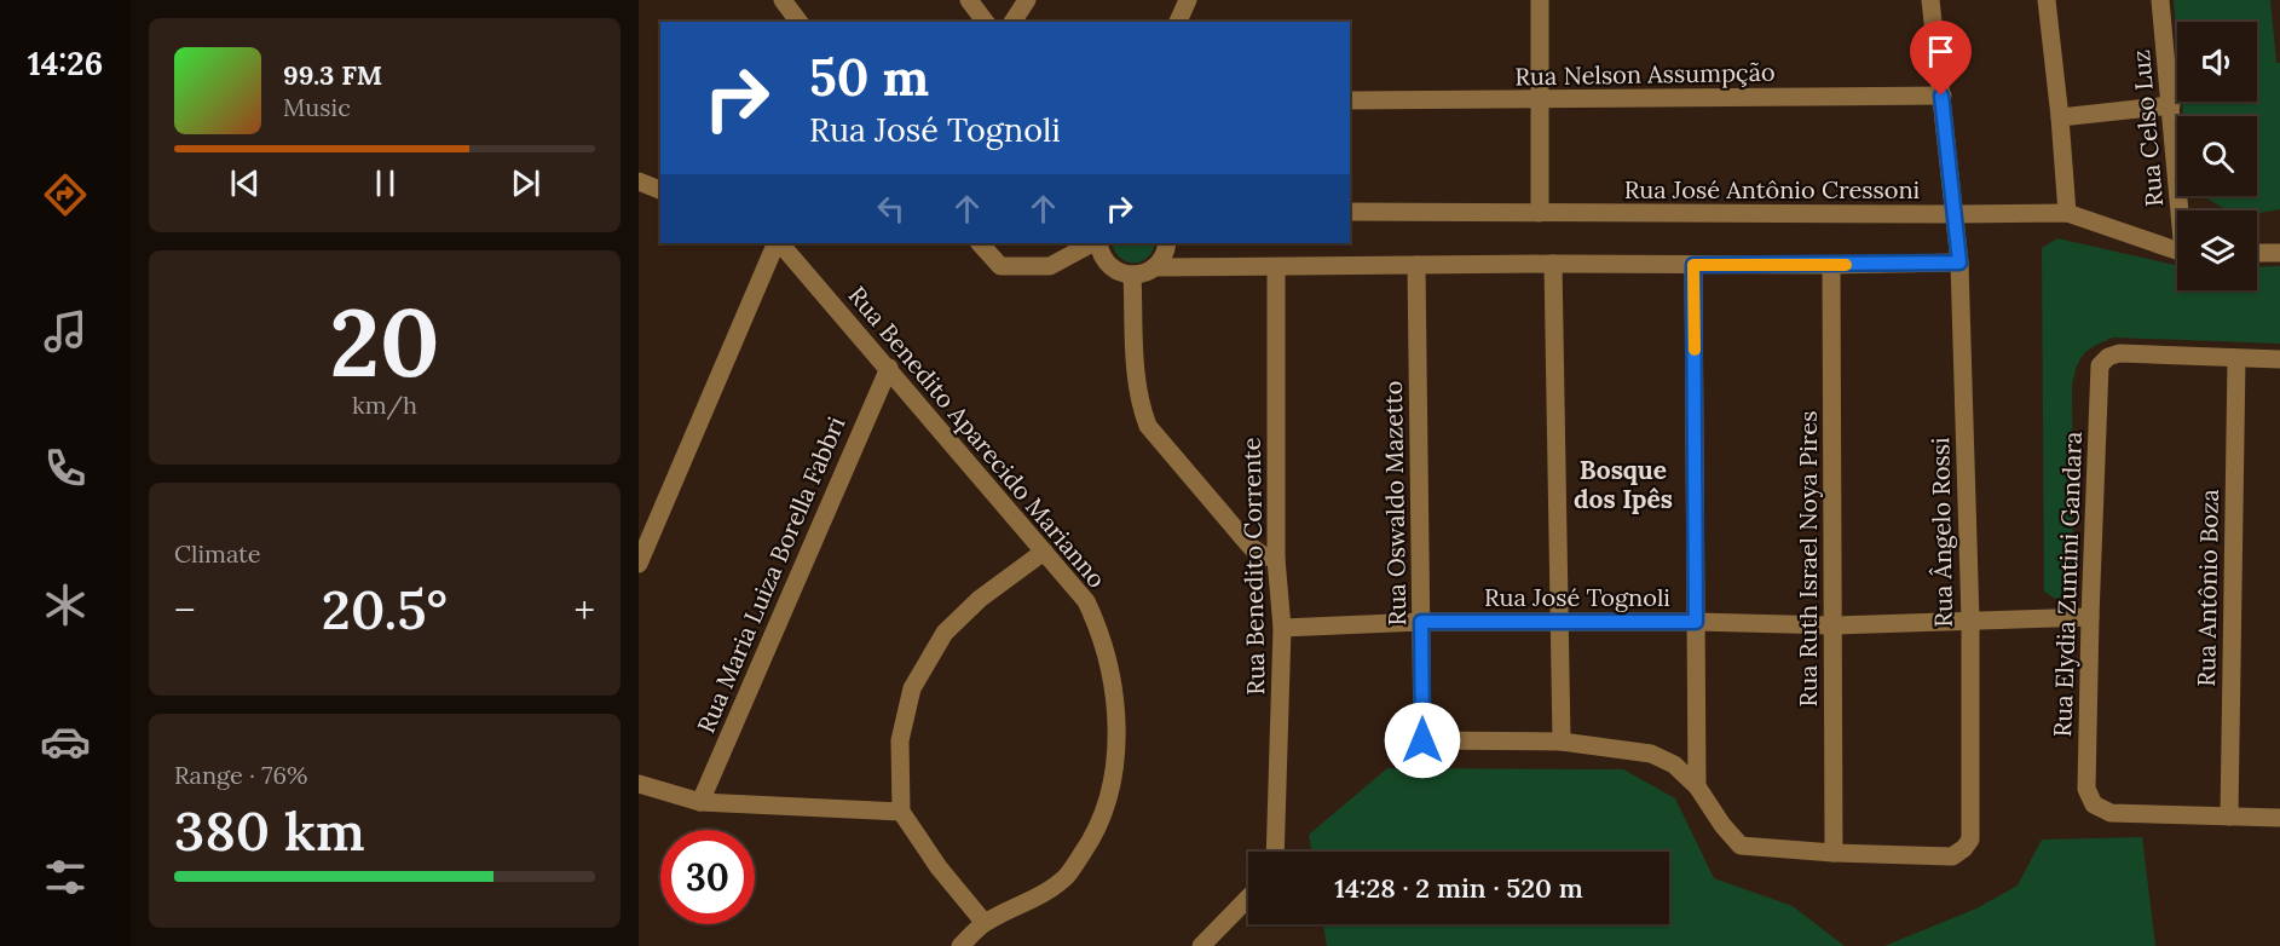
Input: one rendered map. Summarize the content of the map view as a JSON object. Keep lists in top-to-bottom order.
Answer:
{
  "streets": {
    "street": [
      "Rua Nelson Assumpção",
      "Rua Celso Luz",
      "Rua José Antônio Cressoni",
      "Rua Benedito Aparecido Marianno",
      "Rua Oswaldo Mazetto",
      "Rua Ângelo Rossi",
      "Rua Ruth Israel Noya Pires",
      "Rua Benedito Corrente",
      "Rua Maria Luiza Borella Fabbri",
      "Rua Elydia Zuntini Gandara",
      "Rua Antônio Boza",
      "Rua José Tognoli"
    ]
  },
  "crossings": [
    ["Rua Nelson Assumpção", "Rua Ângelo Rossi"],
    ["Rua José Antônio Cressoni", "Rua Ângelo Rossi"],
    ["Rua Benedito Aparecido Marianno", "Rua Maria Luiza Borella Fabbri"],
    ["Rua Oswaldo Mazetto", "Rua José Tognoli"],
    ["Rua Ângelo Rossi", "Rua Ruth Israel Noya Pires"],
    ["Rua Ângelo Rossi", "Rua José Tognoli"],
    ["Rua Ruth Israel Noya Pires", "Rua José Tognoli"],
    ["Rua Benedito Corrente", "Rua José Tognoli"],
    ["Rua Elydia Zuntini Gandara", "Rua Antônio Boza"],
    ["Rua Elydia Zuntini Gandara", "Rua José Tognoli"]
  ],
  "districts": ["Bosque dos Ipês"],
  "page": {
    "tabs": "14:26",
    "turn": ["50 m", "Rua José Tognoli"],
    "song": ["99.3 FM", "Music"],
    "tile": [
      ["20", "km/h"],
      "Climate",
      ["Range · 76%", "380 km"]
    ],
    "heat": ["−", "20.5°", "+"],
    "limit": "30",
    "trip": "14:28 · 2 min · 520 m"
  }
}
